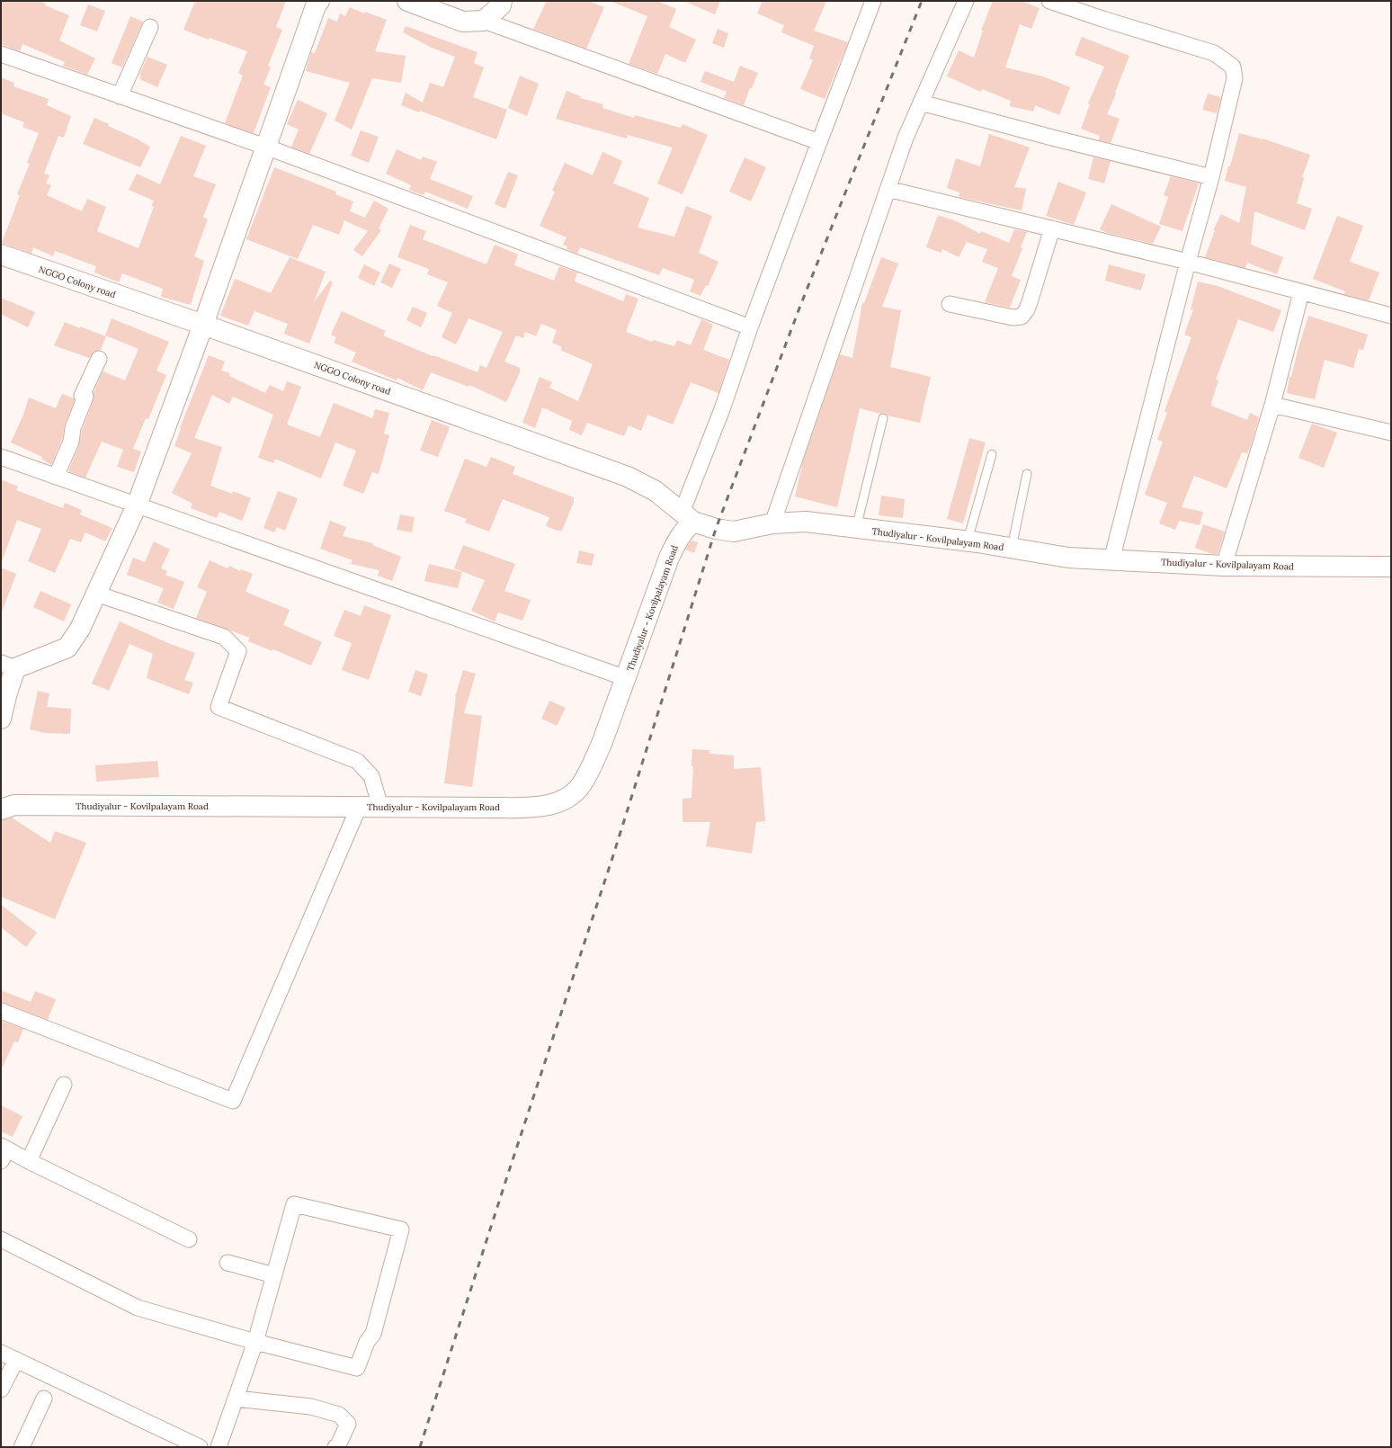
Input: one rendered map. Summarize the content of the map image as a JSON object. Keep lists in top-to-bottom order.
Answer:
{
  "streets": {
    "street": ["NGGO Colony road", "Thudiyalur - Kovilpalayam Road"]
  },
  "crossings": [
    ["NGGO Colony road", "Thudiyalur - Kovilpalayam Road"]
  ]
}
